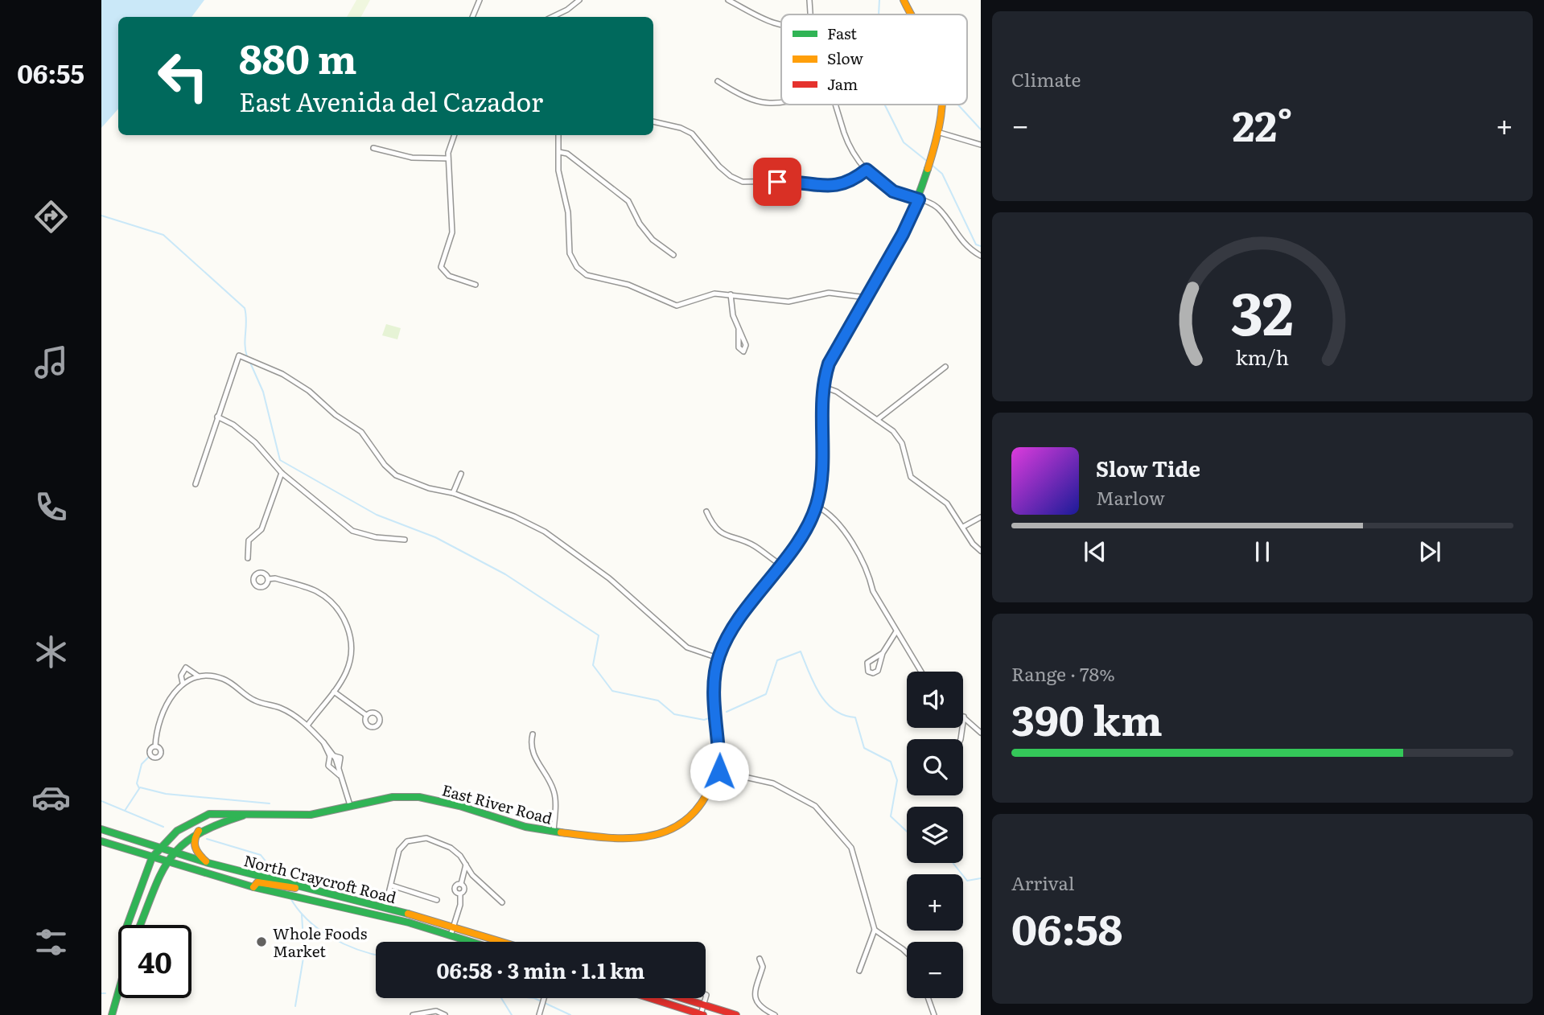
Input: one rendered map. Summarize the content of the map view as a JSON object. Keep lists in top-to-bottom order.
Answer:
{
  "streets": {
    "street": ["East River Road", "North Craycroft Road"]
  },
  "crossings": [
    ["East River Road", "North Craycroft Road"]
  ],
  "places": ["Whole Foods Market"],
  "legend": ["Fast", "Slow", "Jam"],
  "page": {
    "tabs": "06:55",
    "tile": [
      "Climate",
      ["Range · 78%", "390 km"],
      ["Arrival", "06:58"]
    ],
    "turn": ["880 m", "East Avenida del Cazador"],
    "heat": ["−", "22°", "+"],
    "song": ["Slow Tide", "Marlow"],
    "map_buttons": ["+", "−"],
    "limit": "40",
    "trip": "06:58 · 3 min · 1.1 km",
    "gauge": ["32", "km/h"]
  }
}
